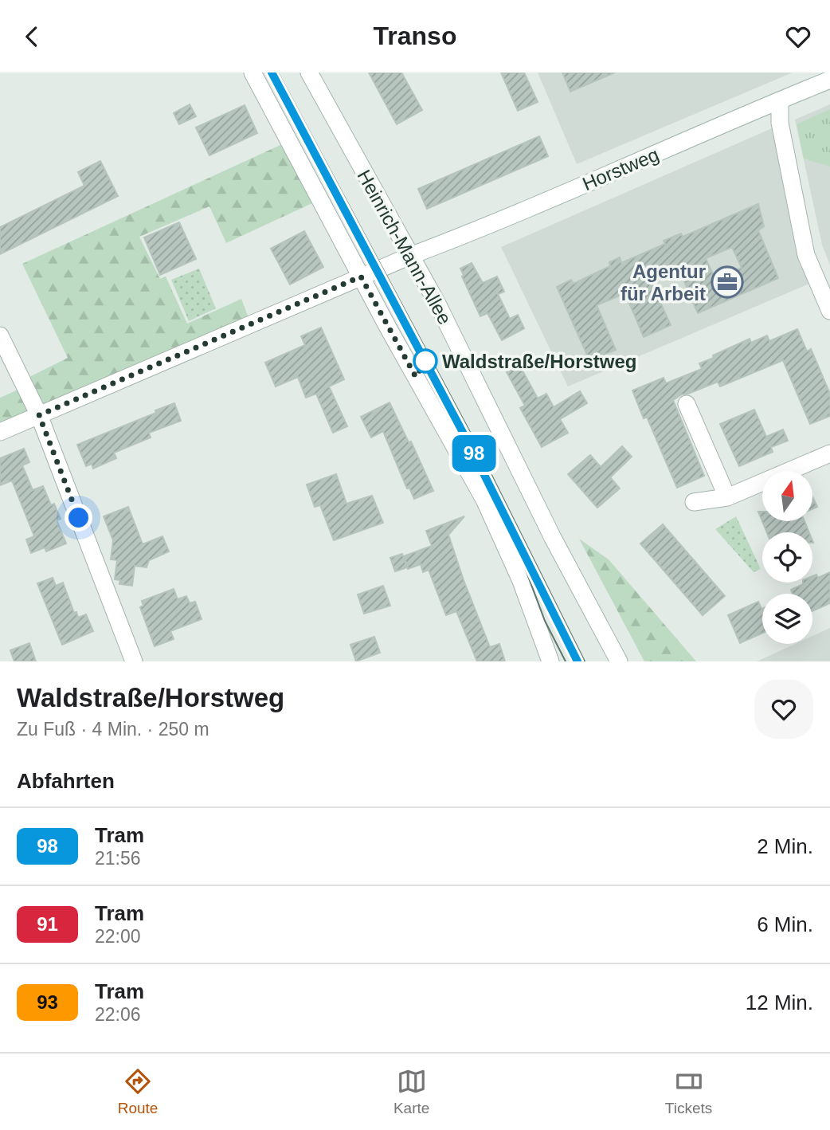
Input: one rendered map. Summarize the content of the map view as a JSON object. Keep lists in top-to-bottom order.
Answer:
{
  "streets": {
    "street": ["Horstweg", "Heinrich-Mann-Allee"]
  },
  "crossings": [
    ["Horstweg", "Heinrich-Mann-Allee"]
  ],
  "places": {
    "office": ["Agentur für Arbeit"],
    "other": ["Waldstraße/Horstweg"]
  },
  "lines": ["tram line 98"],
  "north": "top",
  "page": {
    "header": "Transo",
    "on_map": "98",
    "heading": [
      ["Waldstraße/Horstweg", "Zu Fuß · 4 Min. · 250 m"],
      "Abfahrten"
    ],
    "list": [
      {
        "mark": "98",
        "name": "Tram",
        "note": "21:56",
        "value": "2 Min."
      },
      {
        "mark": "91",
        "name": "Tram",
        "note": "22:00",
        "value": "6 Min."
      },
      {
        "mark": "93",
        "name": "Tram",
        "note": "22:06",
        "value": "12 Min."
      }
    ],
    "tabs": ["Route", "Karte", "Tickets"]
  }
}
